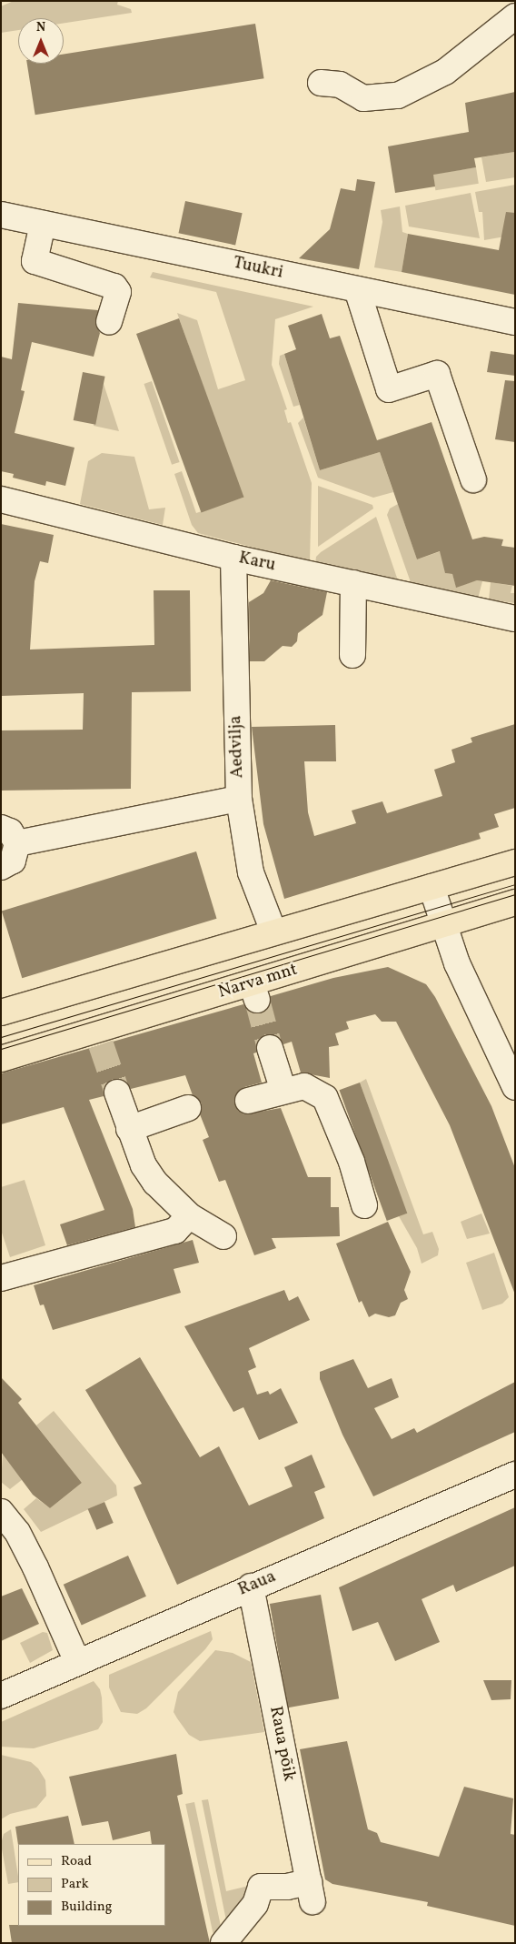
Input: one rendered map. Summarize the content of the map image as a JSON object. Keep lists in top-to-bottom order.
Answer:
{
  "streets": {
    "main road": ["Narva mnt"],
    "street": [
      "Tuukri",
      "Karu",
      "Aedvilja",
      "Raua",
      "Raua põik"
    ]
  },
  "crossings": [
    ["Karu", "Aedvilja"],
    ["Raua", "Raua põik"]
  ],
  "legend": ["Road", "Park", "Building"],
  "north": "top"
}
